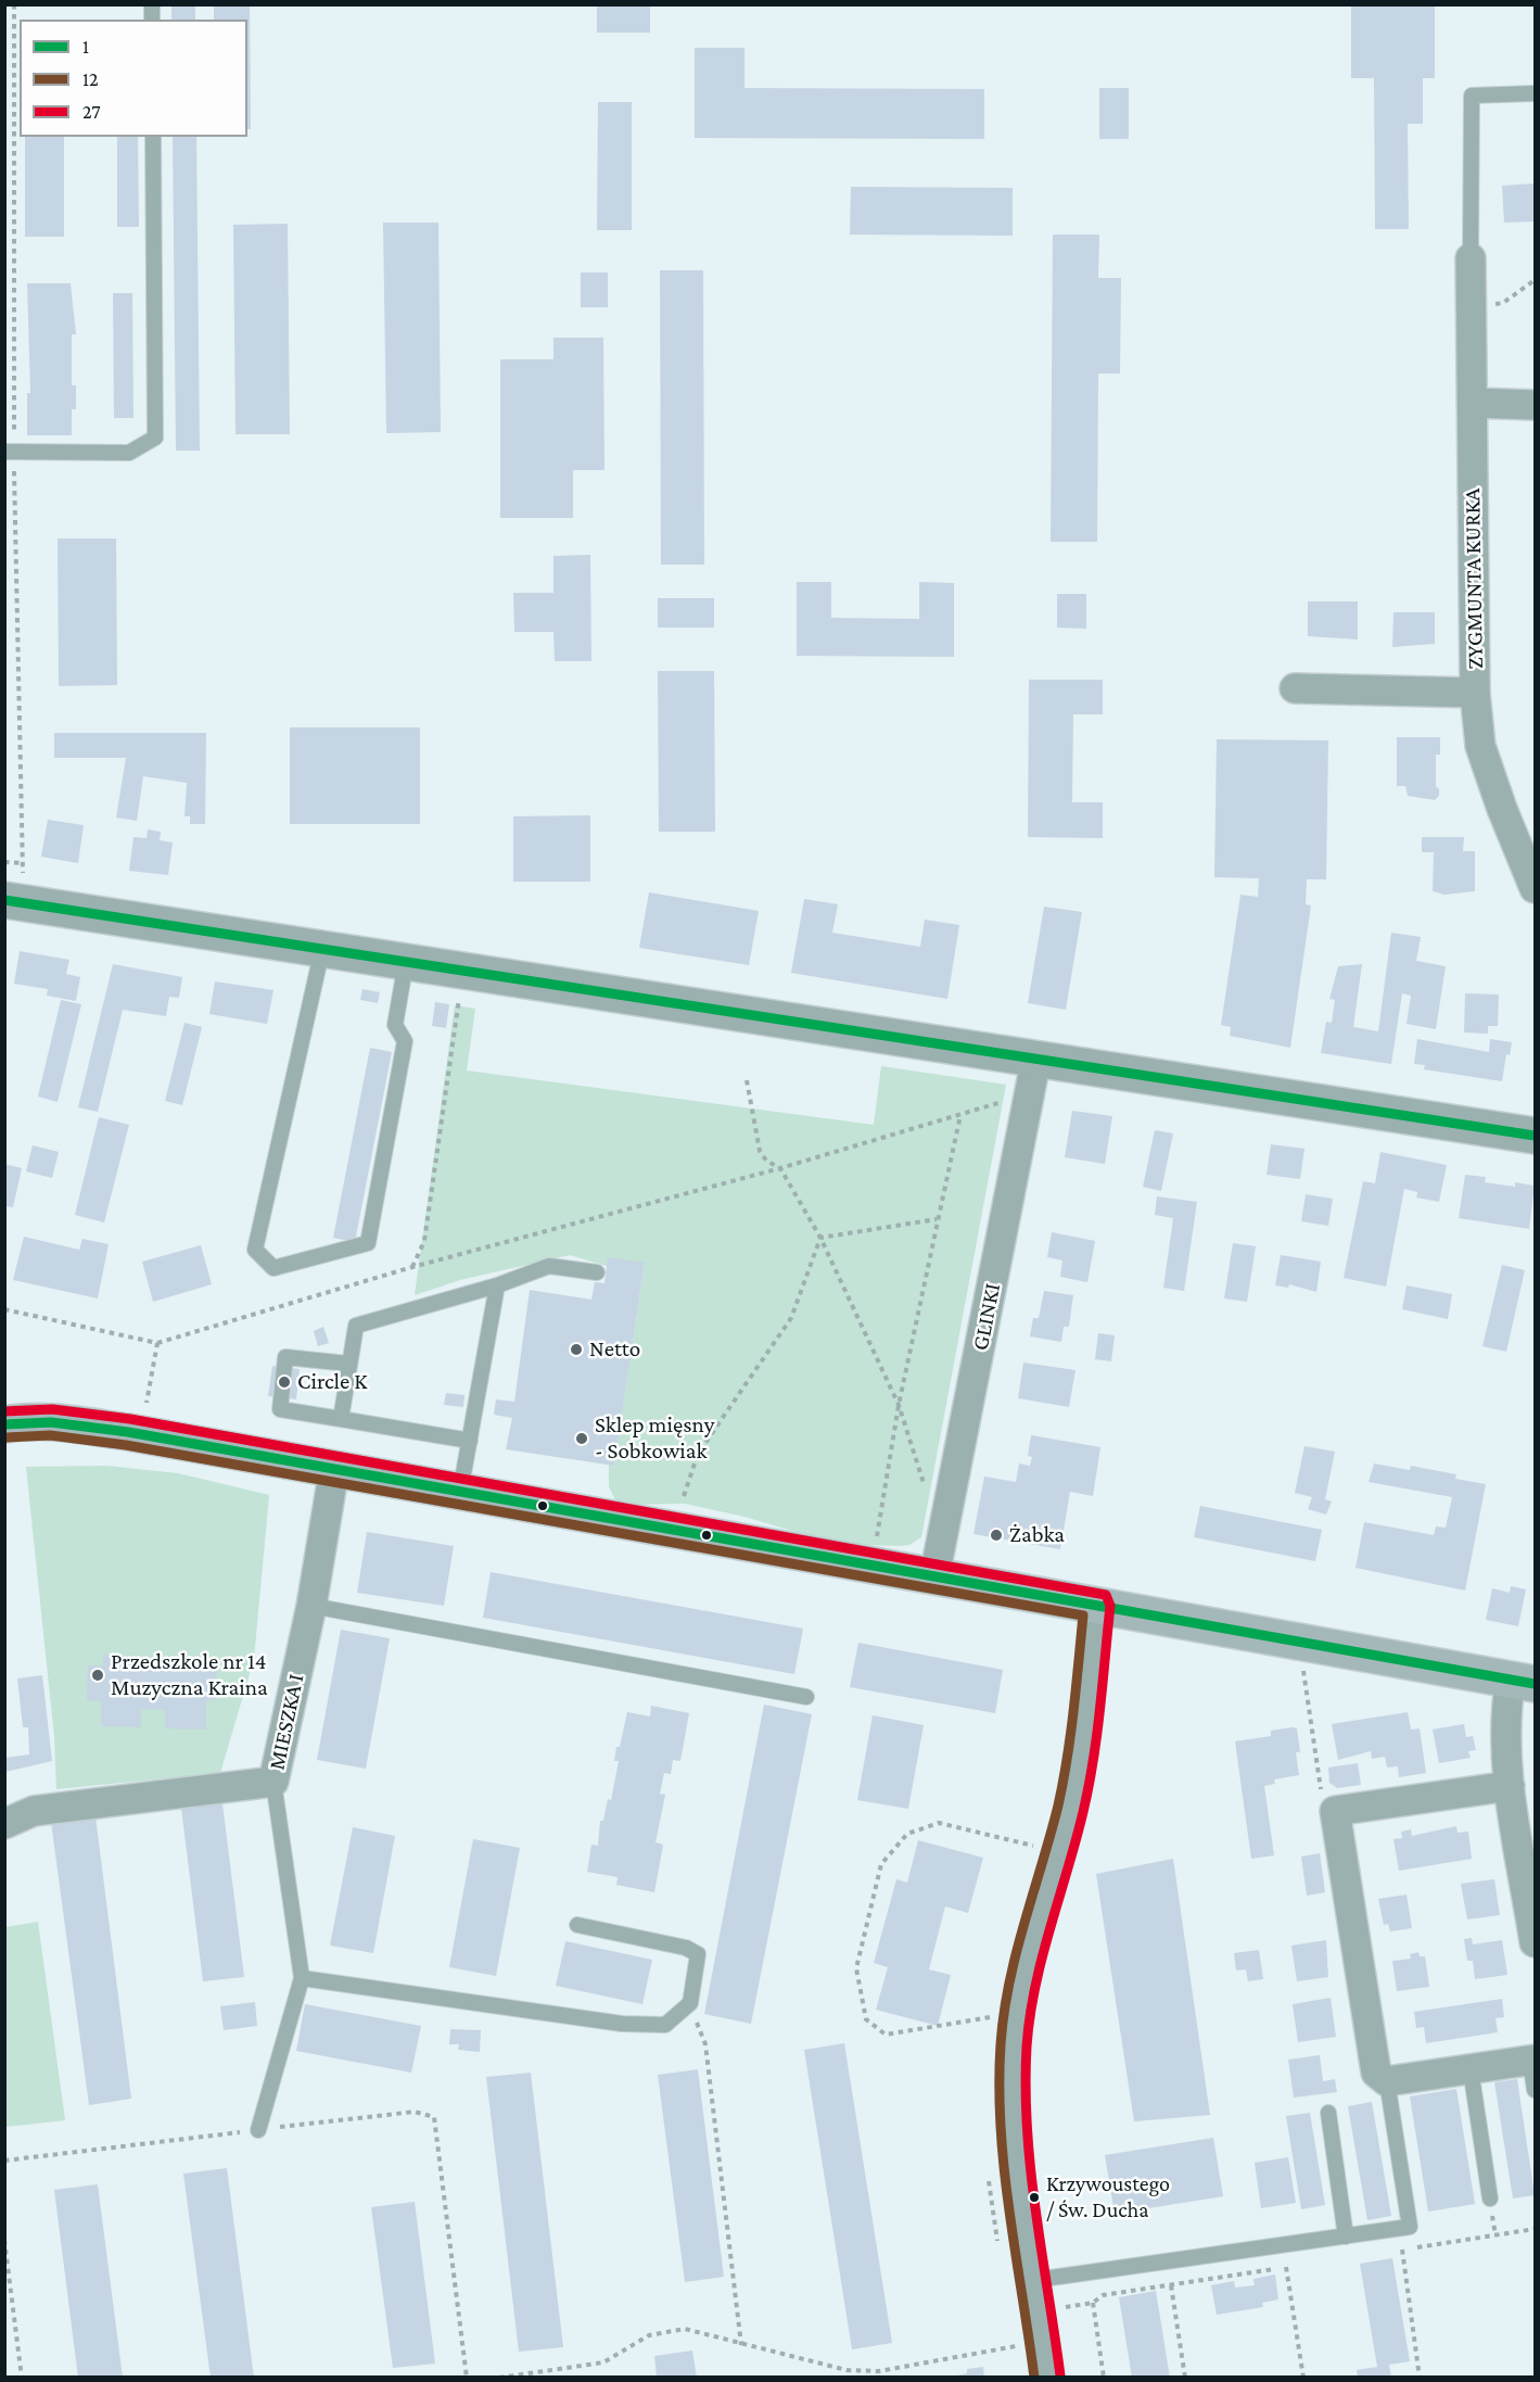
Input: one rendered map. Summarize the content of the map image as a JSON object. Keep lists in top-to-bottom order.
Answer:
{
  "streets": {
    "street": ["ZYGMUNTA KURKA", "GLINKI", "MIESZKA I"]
  },
  "places": [
    "Netto",
    "Circle K",
    "Sklep mięsny - Sobkowiak",
    "Żabka",
    "Przedszkole nr 14 Muzyczna Kraina",
    "Krzywoustego / Św. Ducha"
  ],
  "lines": ["transit line 1", "transit line 27", "transit line 12"],
  "legend": ["1", "12", "27"]
}
